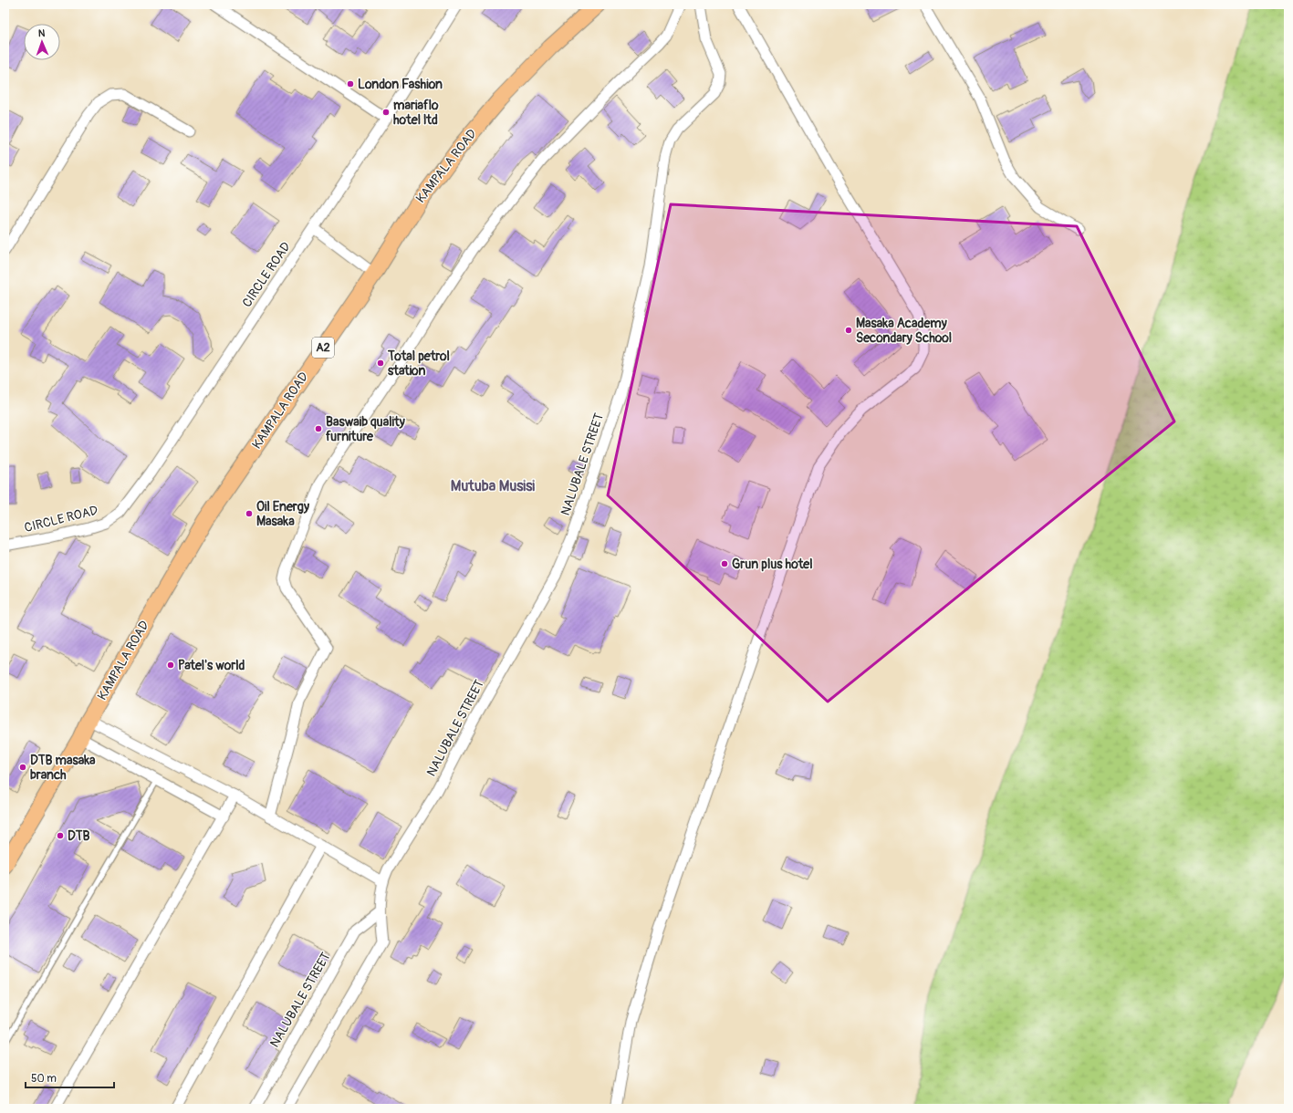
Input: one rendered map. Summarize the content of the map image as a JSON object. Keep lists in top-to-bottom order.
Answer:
{
  "streets": {
    "main road": ["KAMPALA ROAD", "A2"],
    "street": ["CIRCLE ROAD", "NALUBALE STREET"]
  },
  "crossings": [
    ["KAMPALA ROAD", "A2"]
  ],
  "districts": ["Mutuba Musisi"],
  "places": [
    "London Fashion",
    "mariaflo hotel ltd",
    "Masaka Academy Secondary School",
    "Total petrol station",
    "Baswaib quality furniture",
    "Oil Energy Masaka",
    "Grun plus hotel",
    "Patel's world",
    "DTB masaka branch",
    "DTB"
  ],
  "scale_bar": "50 m",
  "north": "top"
}
